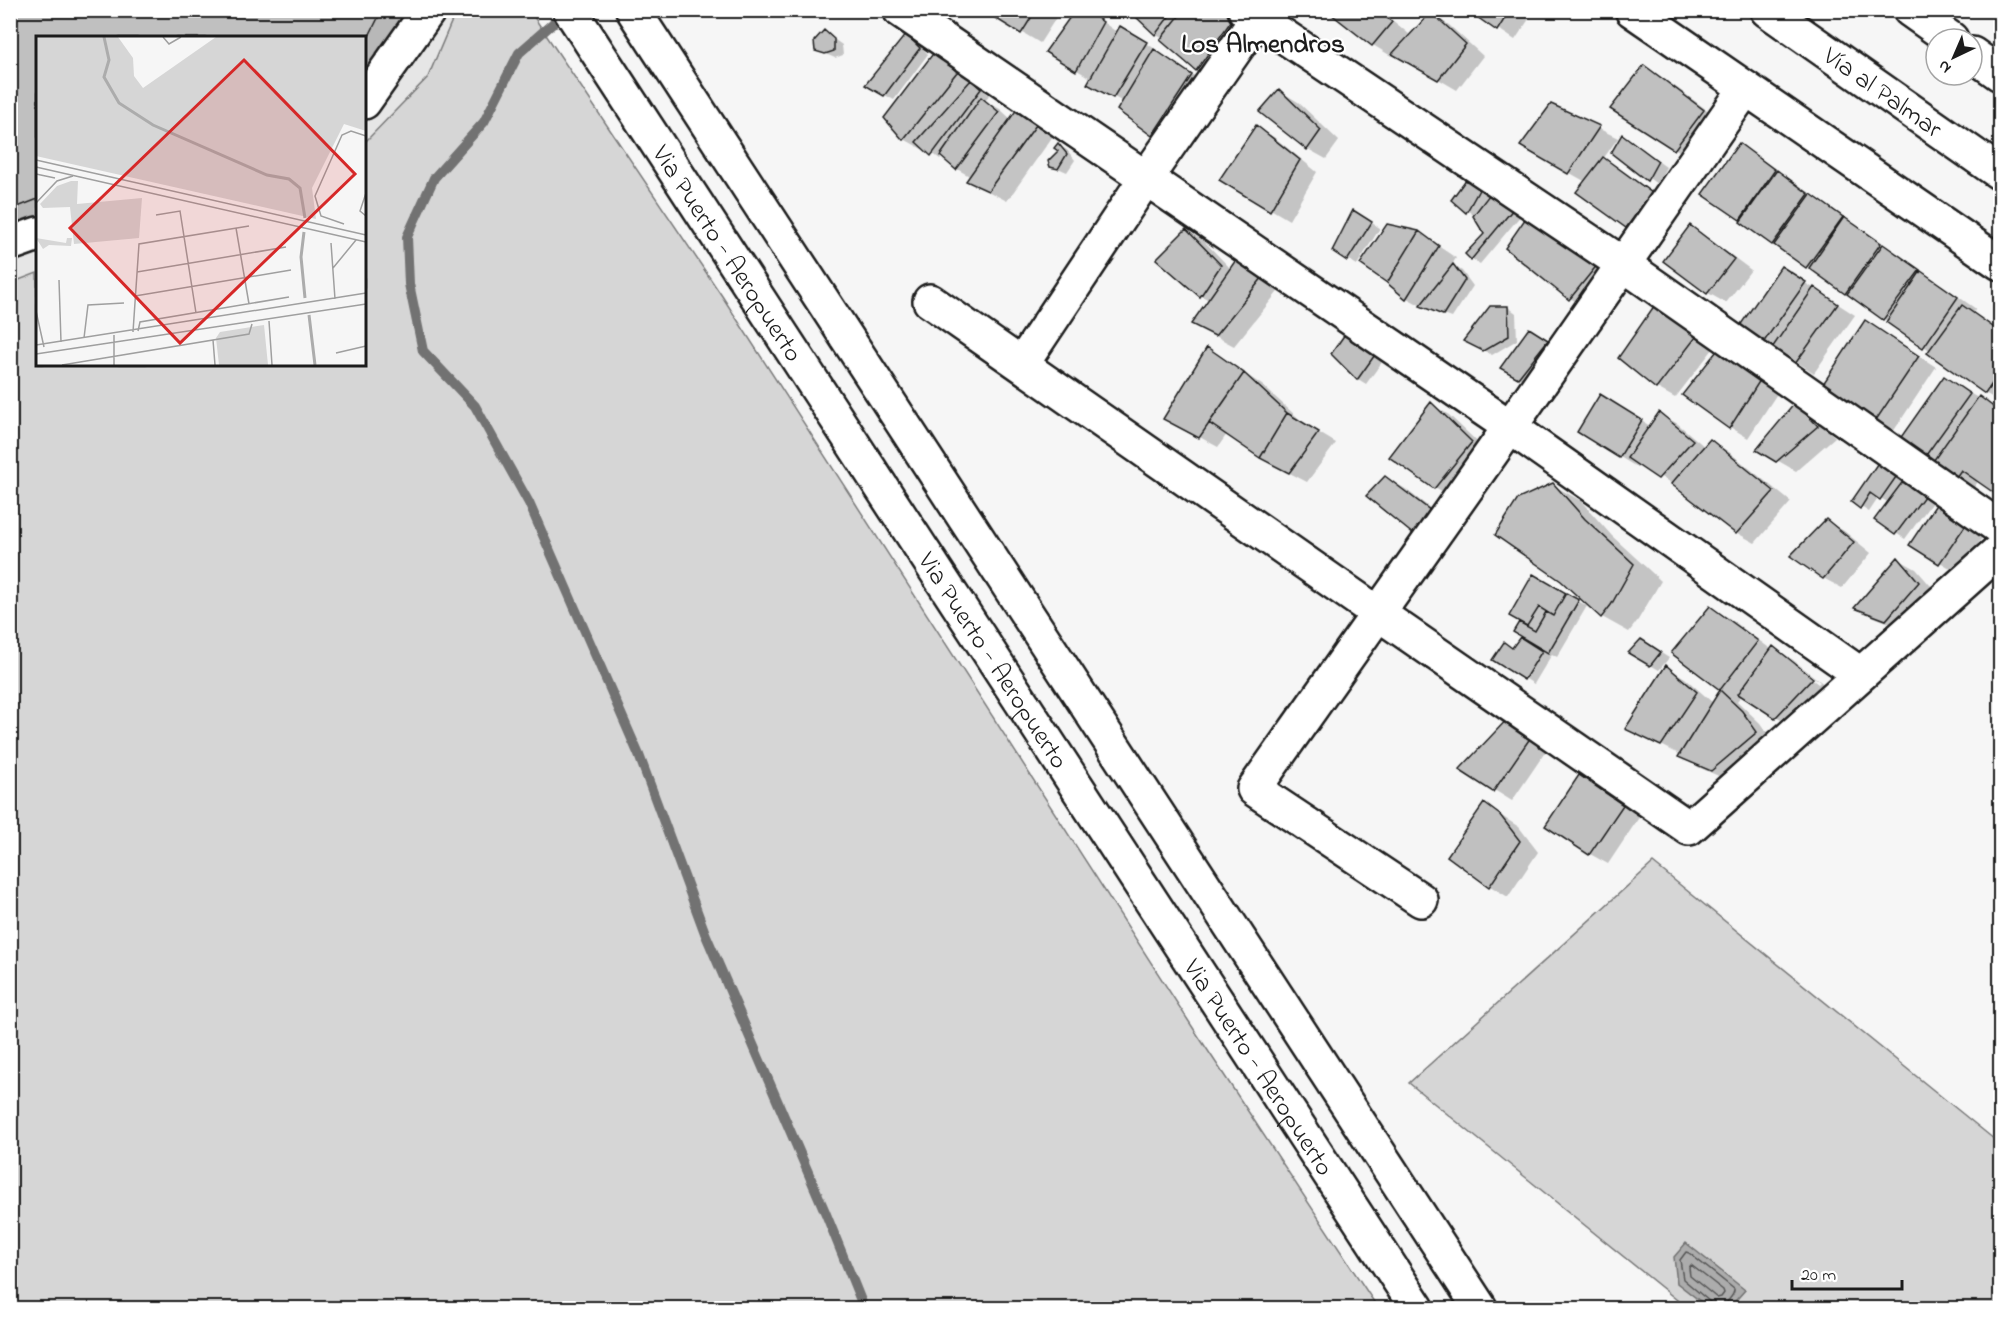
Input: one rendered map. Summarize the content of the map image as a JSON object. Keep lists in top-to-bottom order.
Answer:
{
  "streets": {
    "street": ["Vía al Palmar", "Via Puerto - Aeropuerto"]
  },
  "districts": ["Los Almendros"],
  "scale_bar": "20 m",
  "north": "bottom left"
}
